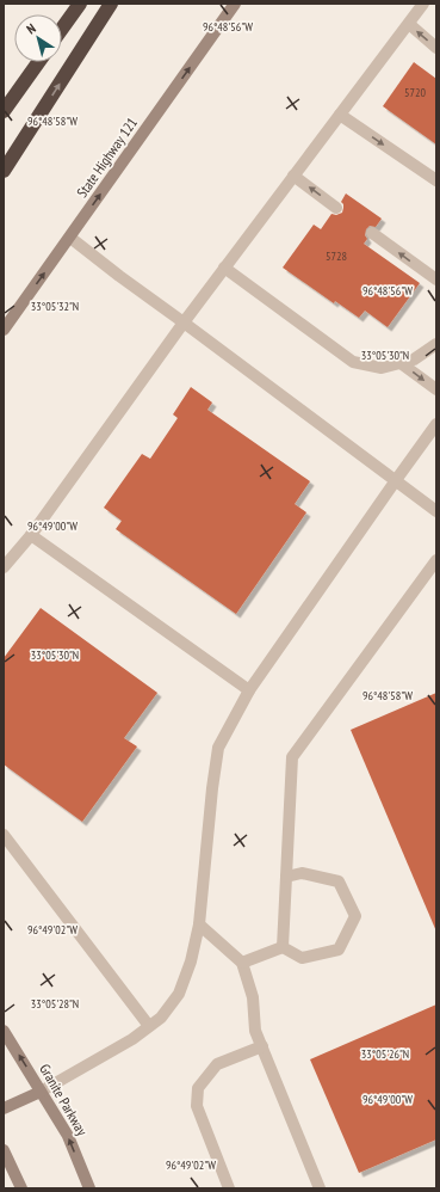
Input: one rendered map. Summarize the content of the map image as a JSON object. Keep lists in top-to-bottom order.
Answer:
{
  "streets": {
    "main road": ["State Highway 121", "Granite Parkway"]
  },
  "one_way": ["State Highway 121", "Granite Parkway"],
  "house_numbers": ["5720", "5728"],
  "north": "top left",
  "coordinates": [
    "96°48'56\"W",
    "96°48'58\"W",
    "33°05'32\"N",
    "33°05'30\"N",
    "96°49'00\"W",
    "96°49'02\"W",
    "33°05'28\"N",
    "33°05'26\"N"
  ]
}
